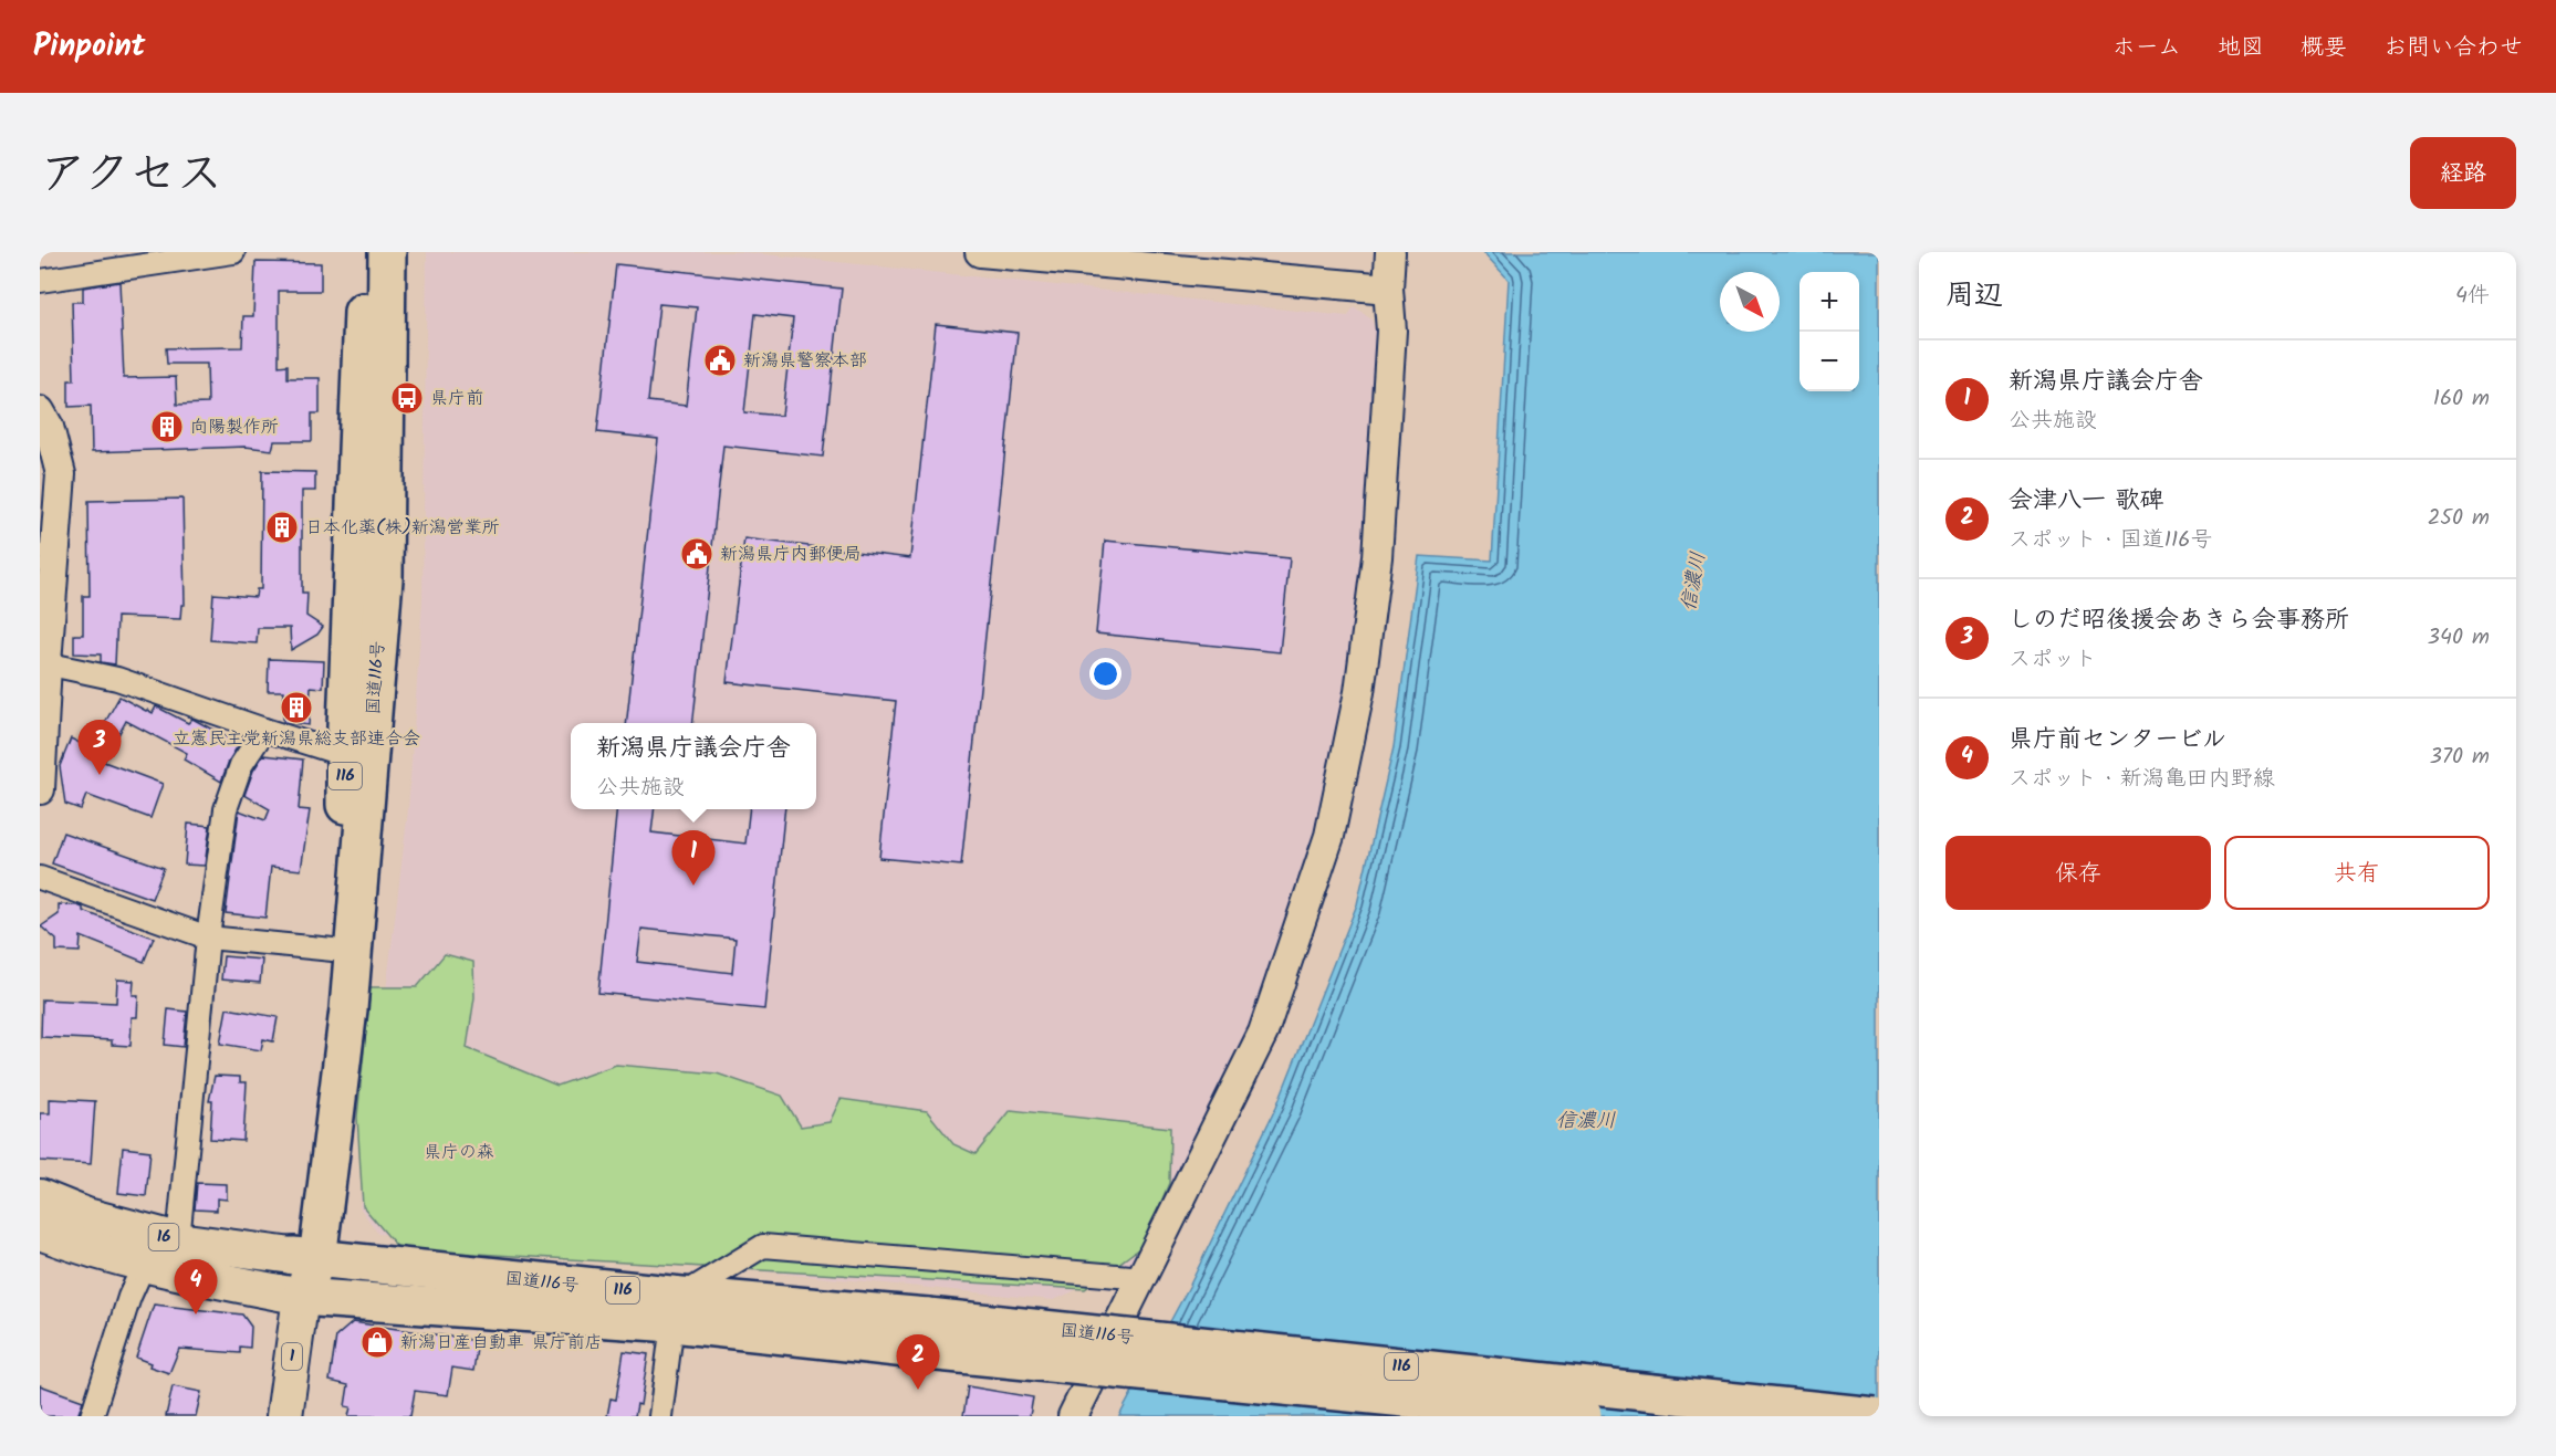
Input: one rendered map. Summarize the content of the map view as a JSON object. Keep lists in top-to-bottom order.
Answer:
{
  "streets": {
    "highway": ["国道116号", "116"],
    "main road": ["16", "1"]
  },
  "crossings": [
    ["国道116号", "16"],
    ["国道116号", "1"],
    ["16", "1"]
  ],
  "water": ["信濃川"],
  "parks": ["県庁の森"],
  "places": {
    "public building": ["新潟県警察本部", "新潟県庁内郵便局"],
    "bus stop": ["県庁前"],
    "building": ["向陽製作所", "日本化薬(株)新潟営業所", "立憲民主党新潟県総支部連合会"],
    "shop": ["新潟日産自動車 県庁前店"]
  },
  "north": "bottom right",
  "page": {
    "header": "Pinpoint",
    "nav": [
      "ホーム",
      "地図",
      "概要",
      "お問い合わせ"
    ],
    "title": "アクセス",
    "buttons": [
      "経路",
      ["保存", "共有"]
    ],
    "heading": ["周辺", "4件"],
    "map_buttons": ["+", "−"],
    "list": [
      {
        "mark": "1",
        "name": "新潟県庁議会庁舎",
        "note": "公共施設",
        "value": "160 m"
      },
      {
        "mark": "2",
        "name": "会津八一 歌碑",
        "note": "スポット · 国道116号",
        "value": "250 m"
      },
      {
        "mark": "3",
        "name": "しのだ昭後援会あきら会事務所",
        "note": "スポット",
        "value": "340 m"
      },
      {
        "mark": "4",
        "name": "県庁前センタービル",
        "note": "スポット · 新潟亀田内野線",
        "value": "370 m"
      }
    ],
    "pins": [
      "3",
      "1",
      "4",
      "2"
    ],
    "popup": ["新潟県庁議会庁舎", "公共施設"]
  }
}
